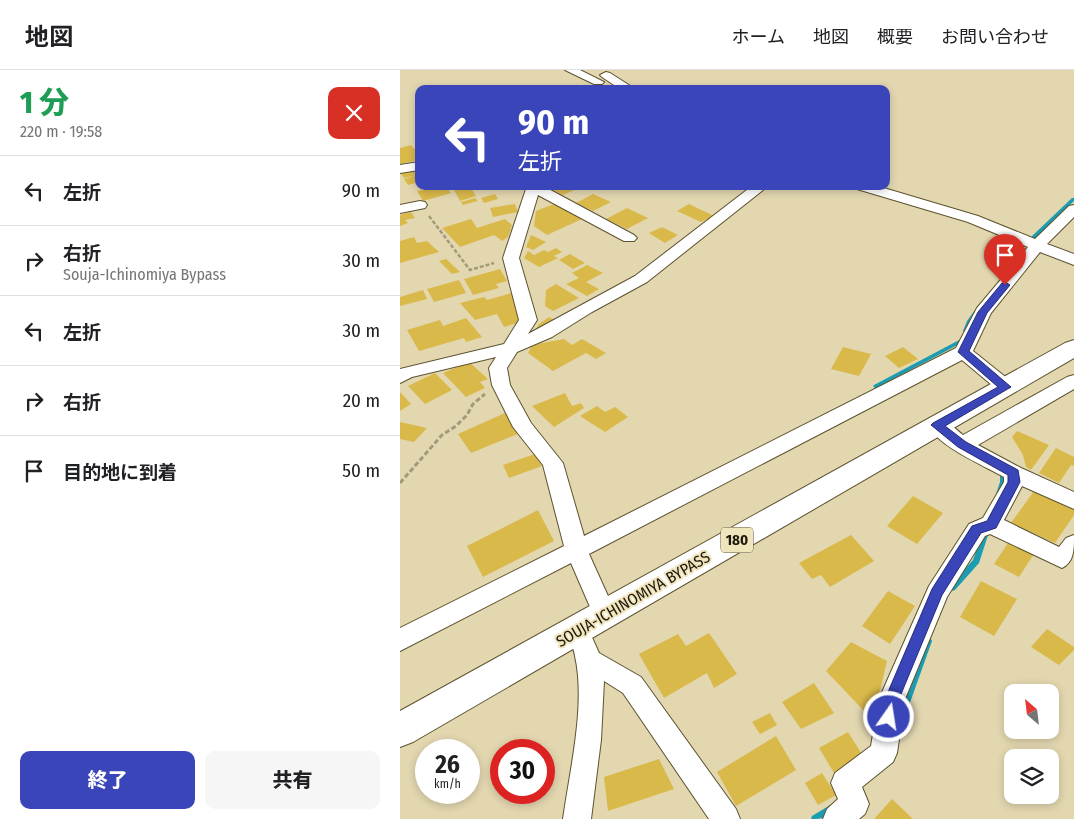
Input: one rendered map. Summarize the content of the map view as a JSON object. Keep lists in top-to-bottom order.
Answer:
{
  "streets": {
    "highway": ["180", "SOUJA-ICHINOMIYA BYPASS"]
  },
  "north": "top left",
  "page": {
    "header": "地図",
    "nav": [
      "ホーム",
      "地図",
      "概要",
      "お問い合わせ"
    ],
    "heading": ["1 分", "220 m · 19:58"],
    "turn": ["90 m", "左折"],
    "list": [
      {
        "name": "左折",
        "value": "90 m"
      },
      {
        "name": "右折",
        "note": "Souja-Ichinomiya Bypass",
        "value": "30 m"
      },
      {
        "name": "左折",
        "value": "30 m"
      },
      {
        "name": "右折",
        "value": "20 m"
      },
      {
        "name": "目的地に到着",
        "value": "50 m"
      }
    ],
    "speed": "26 km/h",
    "limit": "30",
    "buttons": ["終了", "共有"]
  }
}
